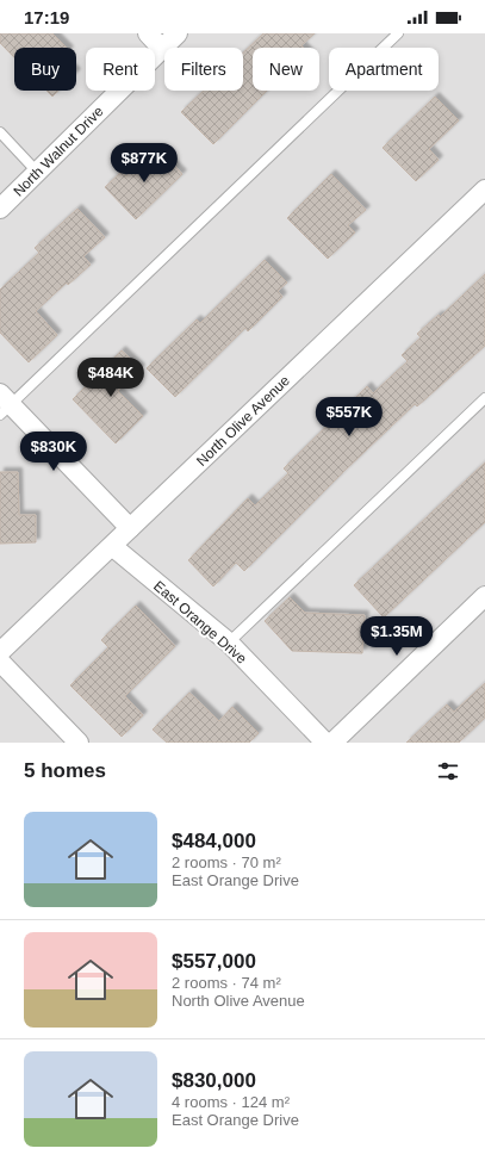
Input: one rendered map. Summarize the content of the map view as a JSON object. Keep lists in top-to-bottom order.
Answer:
{
  "streets": {
    "street": ["North Walnut Drive", "North Olive Avenue", "East Orange Drive"]
  },
  "crossings": [
    ["North Olive Avenue", "East Orange Drive"]
  ],
  "page": {
    "status": "17:19",
    "chip": [
      "Buy",
      "Rent",
      "Filters",
      "New",
      "Apartment"
    ],
    "price": [
      "$877K",
      "$484K",
      "$557K",
      "$830K",
      "$1.35M"
    ],
    "heading": "5 homes",
    "list": [
      {
        "name": "$484,000",
        "note": "2 rooms · 70 m² · East Orange Drive"
      },
      {
        "name": "$557,000",
        "note": "2 rooms · 74 m² · North Olive Avenue"
      },
      {
        "name": "$830,000",
        "note": "4 rooms · 124 m² · East Orange Drive"
      }
    ]
  }
}
